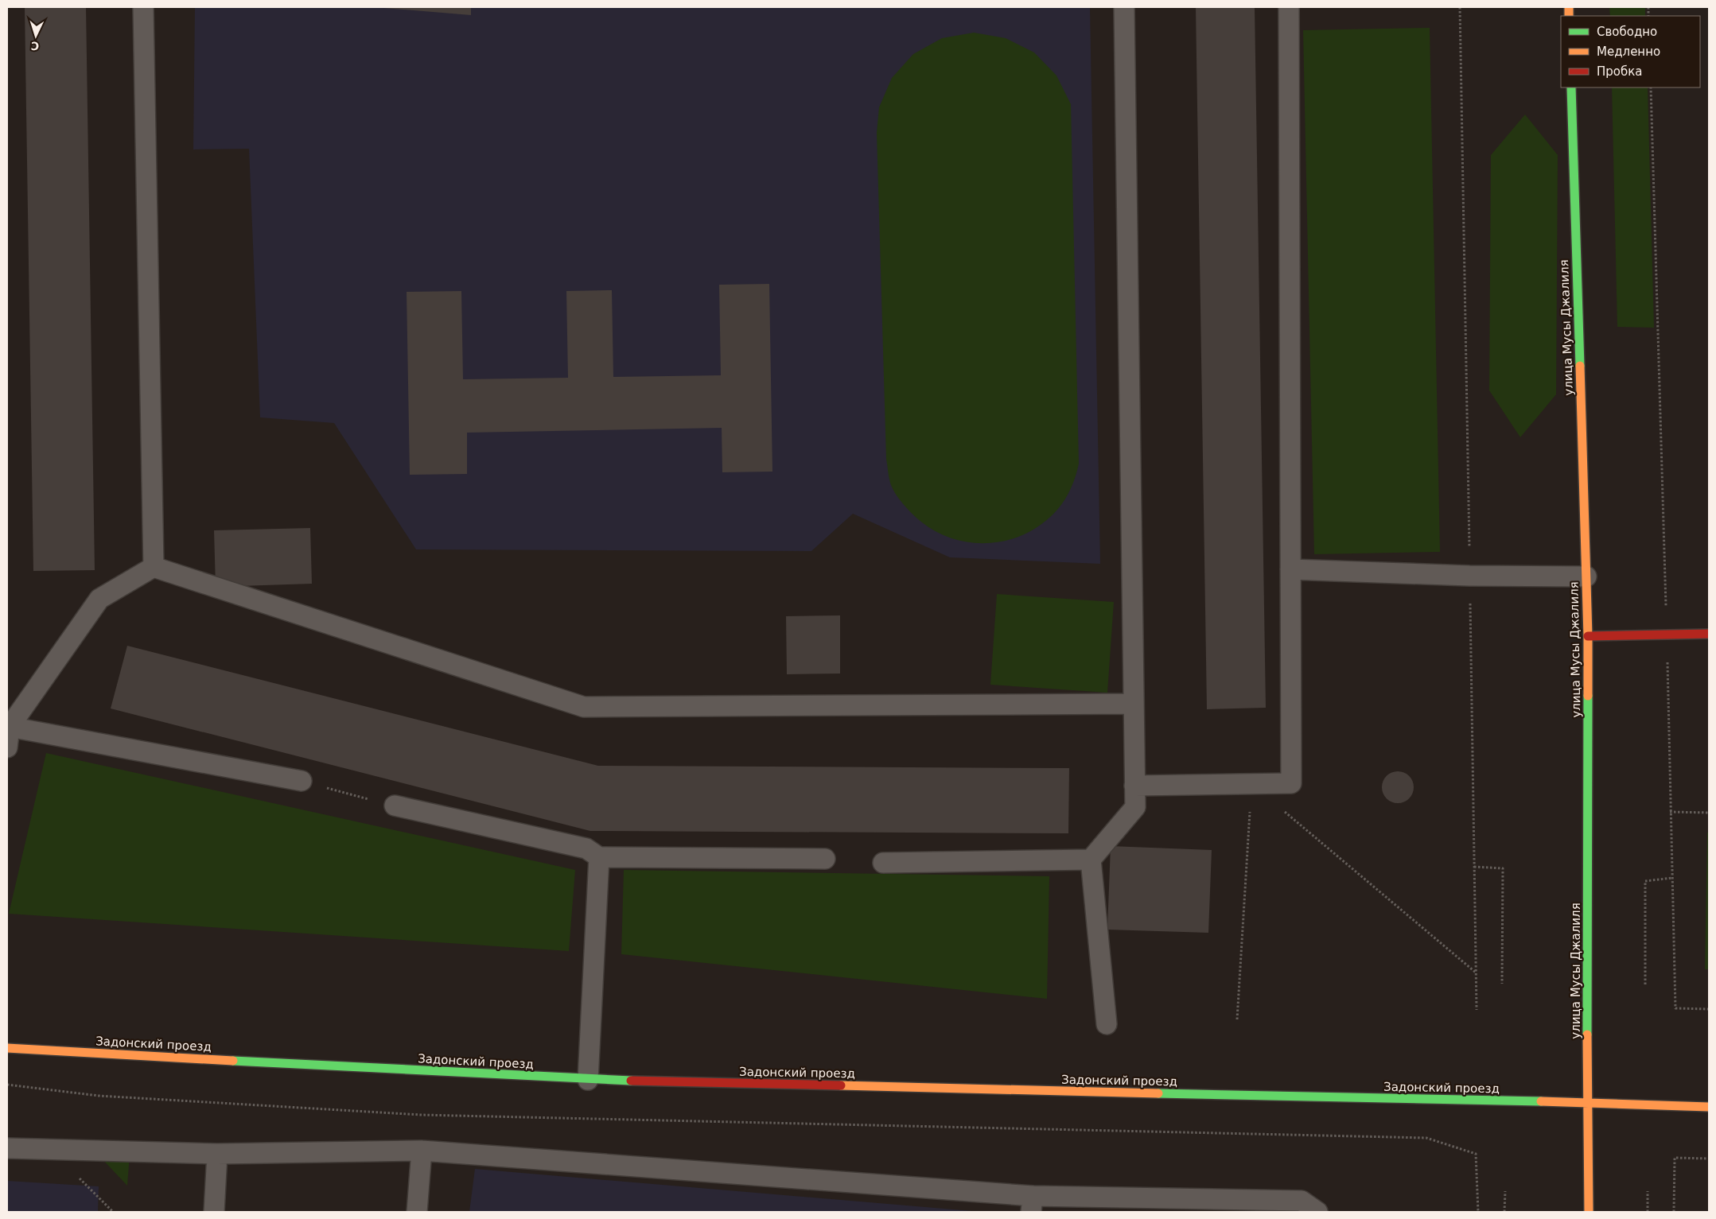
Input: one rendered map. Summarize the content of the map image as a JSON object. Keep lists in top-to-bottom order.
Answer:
{
  "streets": {
    "street": ["улица Мусы Джалиля", "Задонский проезд"]
  },
  "crossings": [
    ["улица Мусы Джалиля", "Задонский проезд"]
  ],
  "legend": ["Свободно", "Медленно", "Пробка"],
  "north": "bottom"
}
